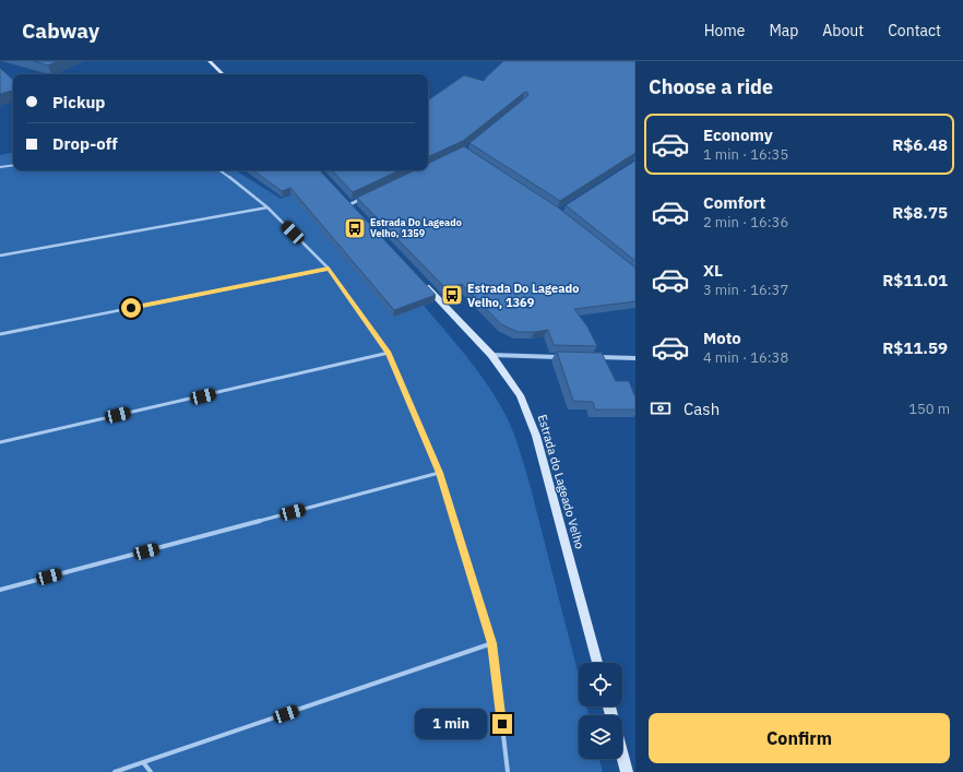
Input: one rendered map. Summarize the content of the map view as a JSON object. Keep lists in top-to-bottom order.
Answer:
{
  "streets": {
    "main road": ["Estrada do Lageado Velho"]
  },
  "places": {
    "bus stop": ["Estrada Do Lageado Velho, 1359", "Estrada Do Lageado Velho, 1369"]
  },
  "page": {
    "header": "Cabway",
    "nav": [
      "Home",
      "Map",
      "About",
      "Contact"
    ],
    "heading": "Choose a ride",
    "banner": ["Pickup", "Drop-off"],
    "list": [
      {
        "name": "Economy",
        "note": "1 min · 16:35",
        "value": "R$6.48"
      },
      {
        "name": "Comfort",
        "note": "2 min · 16:36",
        "value": "R$8.75"
      },
      {
        "name": "XL",
        "note": "3 min · 16:37",
        "value": "R$11.01"
      },
      {
        "name": "Moto",
        "note": "4 min · 16:38",
        "value": "R$11.59"
      }
    ],
    "pay": ["Cash", "150 m"],
    "buttons": "Confirm",
    "bubble": "1 min"
  }
}
